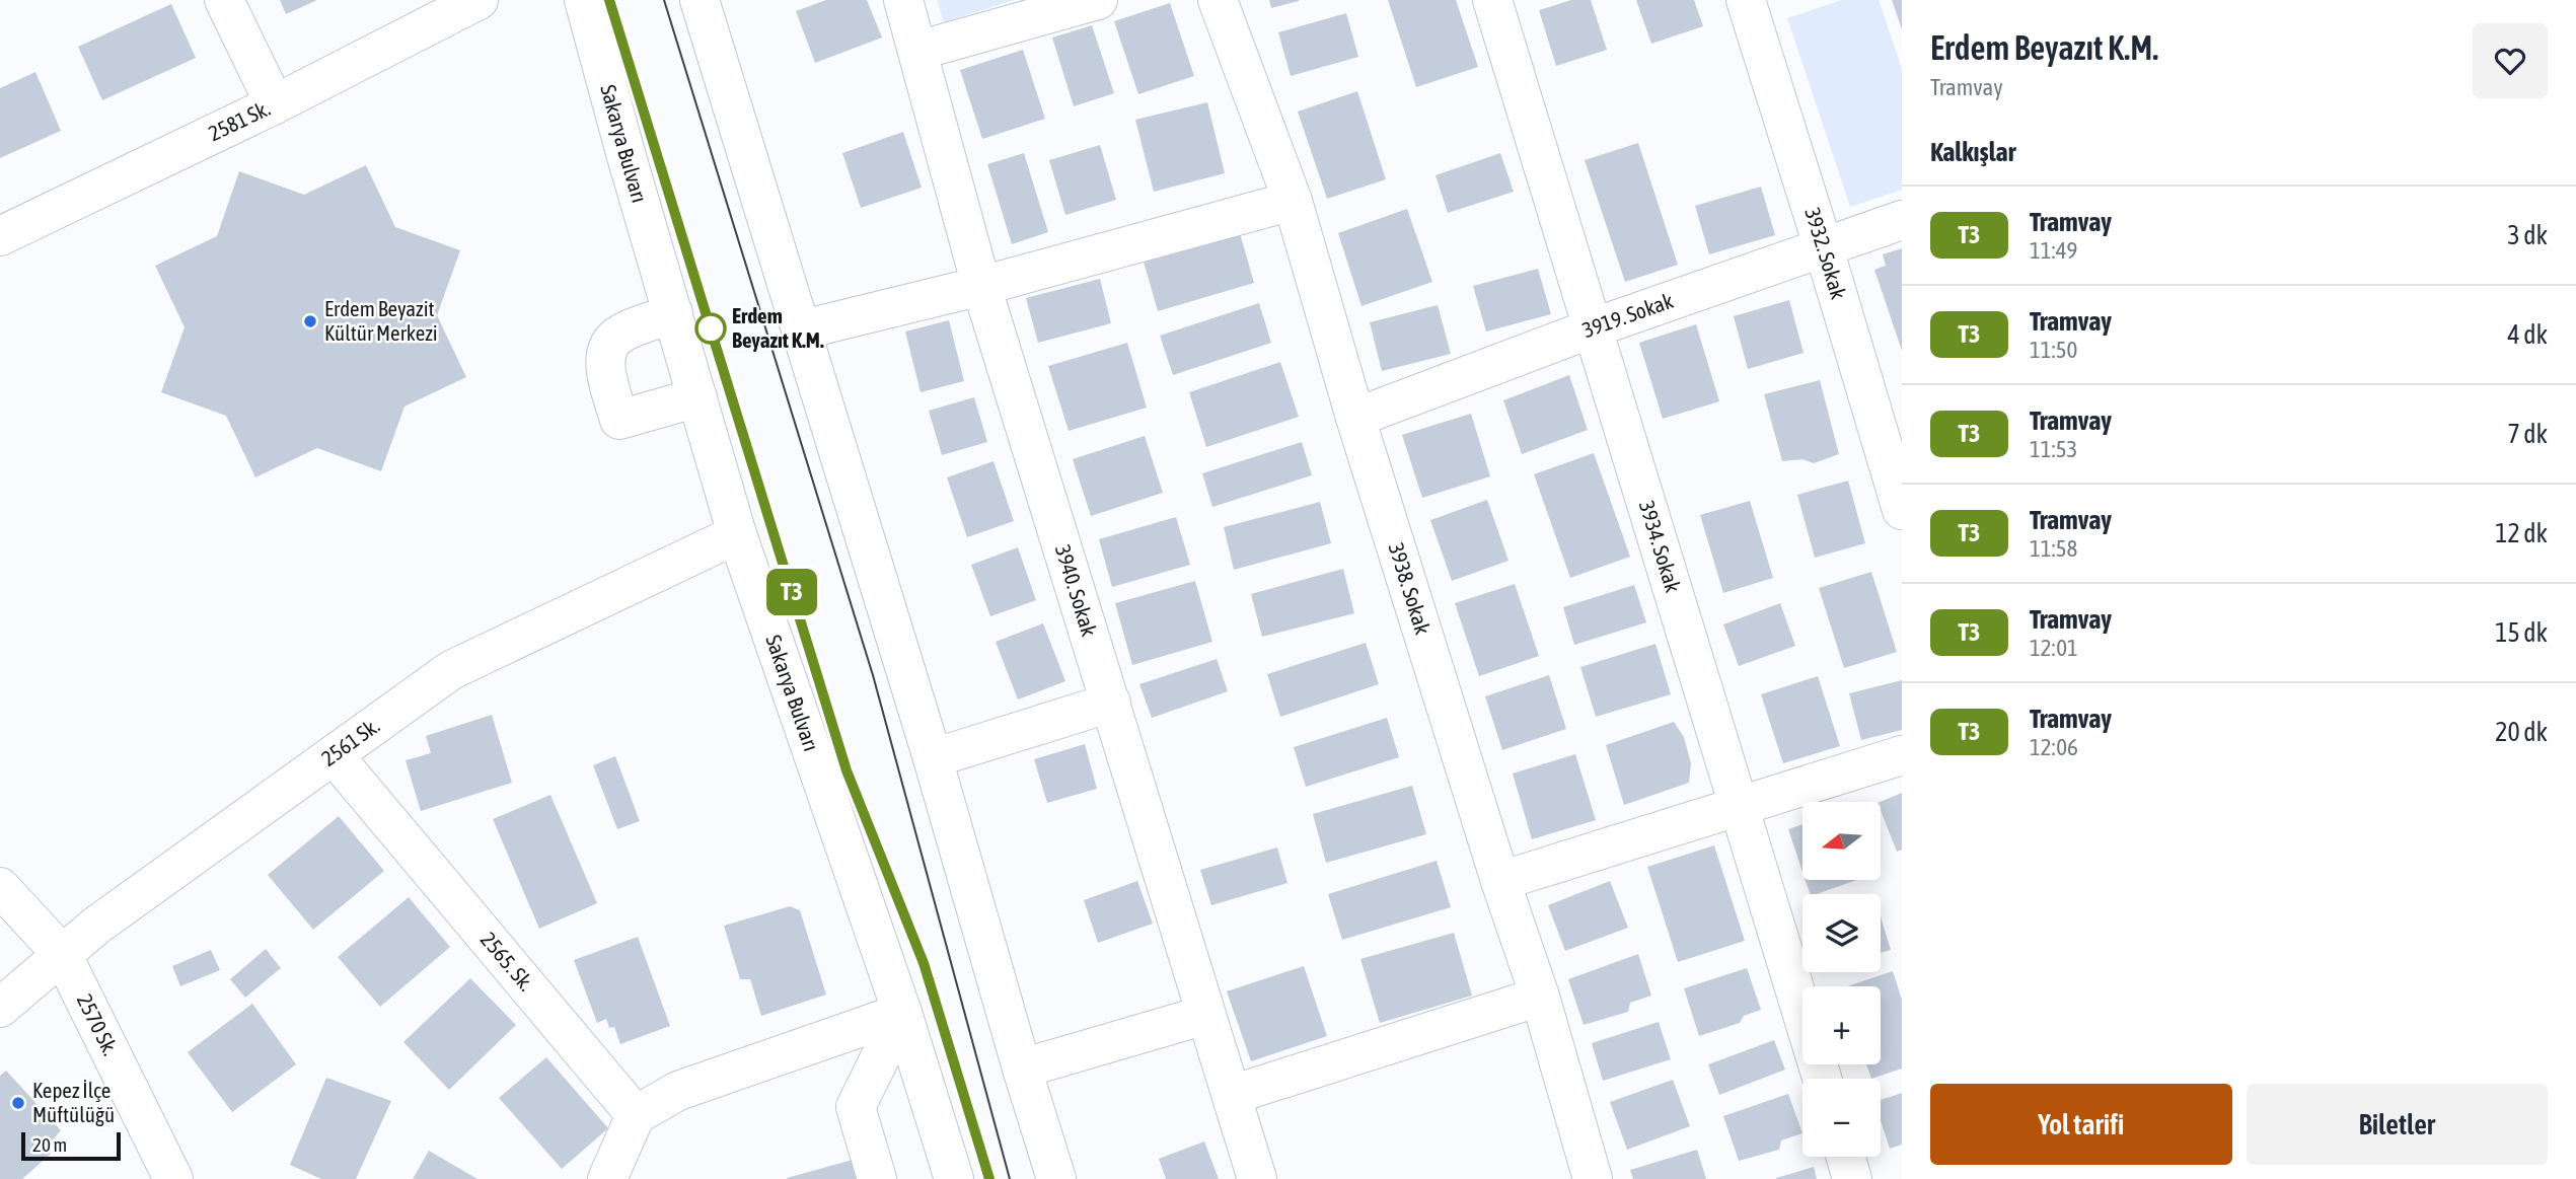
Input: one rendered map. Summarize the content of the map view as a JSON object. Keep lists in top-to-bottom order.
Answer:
{
  "streets": {
    "street": [
      "2581 Sk.",
      "Sakarya Bulvarı",
      "3932. Sokak",
      "3919. Sokak",
      "3934. Sokak",
      "3938. Sokak",
      "3940. Sokak",
      "2561 Sk.",
      "2565. Sk.",
      "2570 Sk."
    ]
  },
  "crossings": [
    ["Sakarya Bulvarı", "2561 Sk."],
    ["3932. Sokak", "3919. Sokak"],
    ["3919. Sokak", "3934. Sokak"],
    ["3919. Sokak", "3938. Sokak"],
    ["2561 Sk.", "2565. Sk."],
    ["2561 Sk.", "2570 Sk."]
  ],
  "places": ["Erdem Beyazit Kültür Merkezi", "Erdem Beyazıt K.M.", "Kepez İlçe Müftülüğü"],
  "lines": ["tram line T3"],
  "scale_bar": "20 m",
  "north": "left",
  "page": {
    "on_map": "T3",
    "heading": [
      ["Erdem Beyazıt K.M.", "Tramvay"],
      "Kalkışlar"
    ],
    "list": [
      {
        "mark": "T3",
        "name": "Tramvay",
        "note": "11:49",
        "value": "3 dk"
      },
      {
        "mark": "T3",
        "name": "Tramvay",
        "note": "11:50",
        "value": "4 dk"
      },
      {
        "mark": "T3",
        "name": "Tramvay",
        "note": "11:53",
        "value": "7 dk"
      },
      {
        "mark": "T3",
        "name": "Tramvay",
        "note": "11:58",
        "value": "12 dk"
      },
      {
        "mark": "T3",
        "name": "Tramvay",
        "note": "12:01",
        "value": "15 dk"
      },
      {
        "mark": "T3",
        "name": "Tramvay",
        "note": "12:06",
        "value": "20 dk"
      }
    ],
    "map_buttons": ["+", "−"],
    "buttons": ["Yol tarifi", "Biletler"],
    "scale": "20 m"
  }
}
